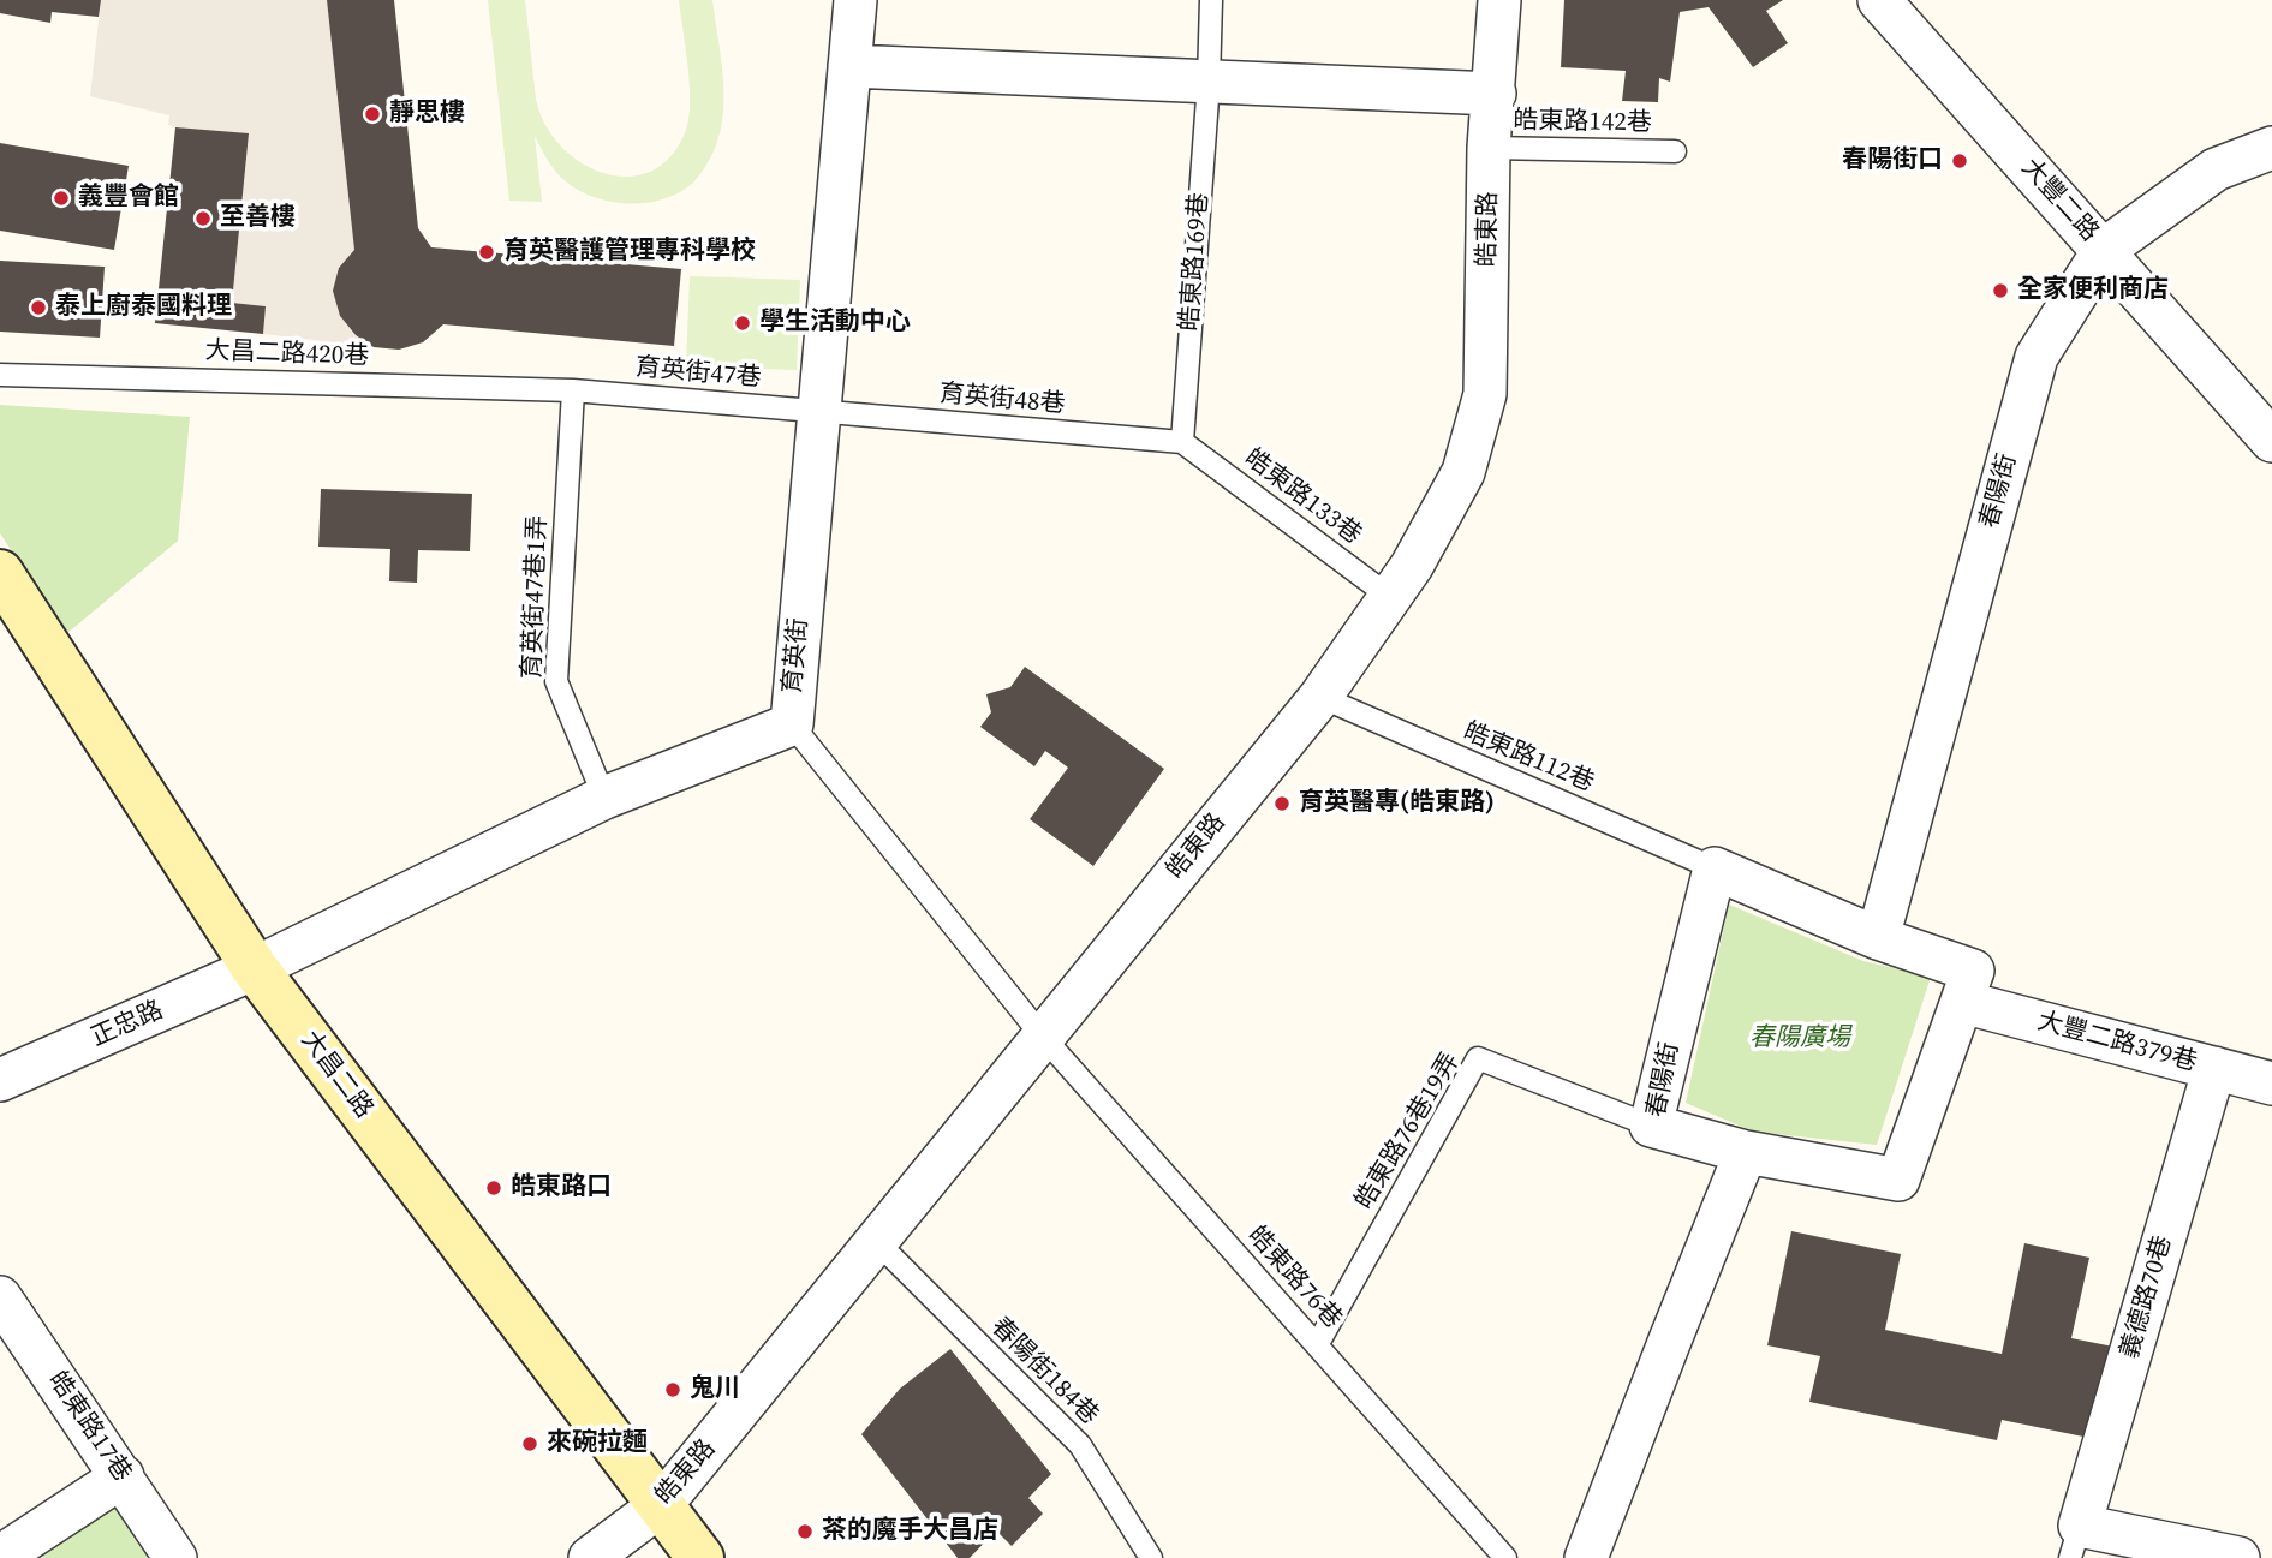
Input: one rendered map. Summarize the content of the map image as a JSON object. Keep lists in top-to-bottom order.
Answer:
{
  "streets": {
    "street": [
      "大豐二路",
      "皓東路",
      "春陽街",
      "育英街",
      "正忠路",
      "大豐二路379巷",
      "大昌二路",
      "義德路70巷",
      "皓東路17巷"
    ],
    "lane": [
      "皓東路142巷",
      "皓東路169巷",
      "大昌二路420巷",
      "育英街47巷",
      "育英街48巷",
      "皓東路133巷",
      "育英街47巷1弄",
      "皓東路112巷",
      "皓東路76巷19弄",
      "皓東路76巷",
      "春陽街184巷"
    ]
  },
  "crossings": [
    ["皓東路142巷", "皓東路"],
    ["大豐二路", "春陽街"],
    ["皓東路", "皓東路133巷"],
    ["皓東路", "皓東路112巷"],
    ["皓東路", "大昌二路"],
    ["皓東路", "皓東路76巷"],
    ["皓東路", "春陽街184巷"],
    ["皓東路169巷", "育英街48巷"],
    ["皓東路169巷", "皓東路133巷"],
    ["大昌二路420巷", "育英街47巷"],
    ["大昌二路420巷", "育英街47巷1弄"],
    ["育英街47巷", "育英街48巷"],
    ["育英街47巷", "育英街47巷1弄"],
    ["育英街47巷", "育英街"],
    ["育英街48巷", "皓東路133巷"],
    ["育英街48巷", "育英街"],
    ["春陽街", "皓東路112巷"],
    ["春陽街", "大豐二路379巷"],
    ["春陽街", "皓東路76巷19弄"],
    ["育英街47巷1弄", "育英街"],
    ["育英街", "正忠路"],
    ["育英街", "大昌二路"],
    ["育英街", "皓東路76巷"],
    ["正忠路", "大昌二路"],
    ["大豐二路379巷", "義德路70巷"],
    ["皓東路76巷19弄", "皓東路76巷"]
  ],
  "parks": ["春陽廣場"],
  "places": [
    "靜思樓",
    "春陽街口",
    "義豐會館",
    "至善樓",
    "育英醫護管理專科學校",
    "全家便利商店",
    "泰上廚泰國料理",
    "學生活動中心",
    "育英醫專(皓東路)",
    "皓東路口",
    "鬼川",
    "來碗拉麵",
    "茶的魔手大昌店"
  ]
}
